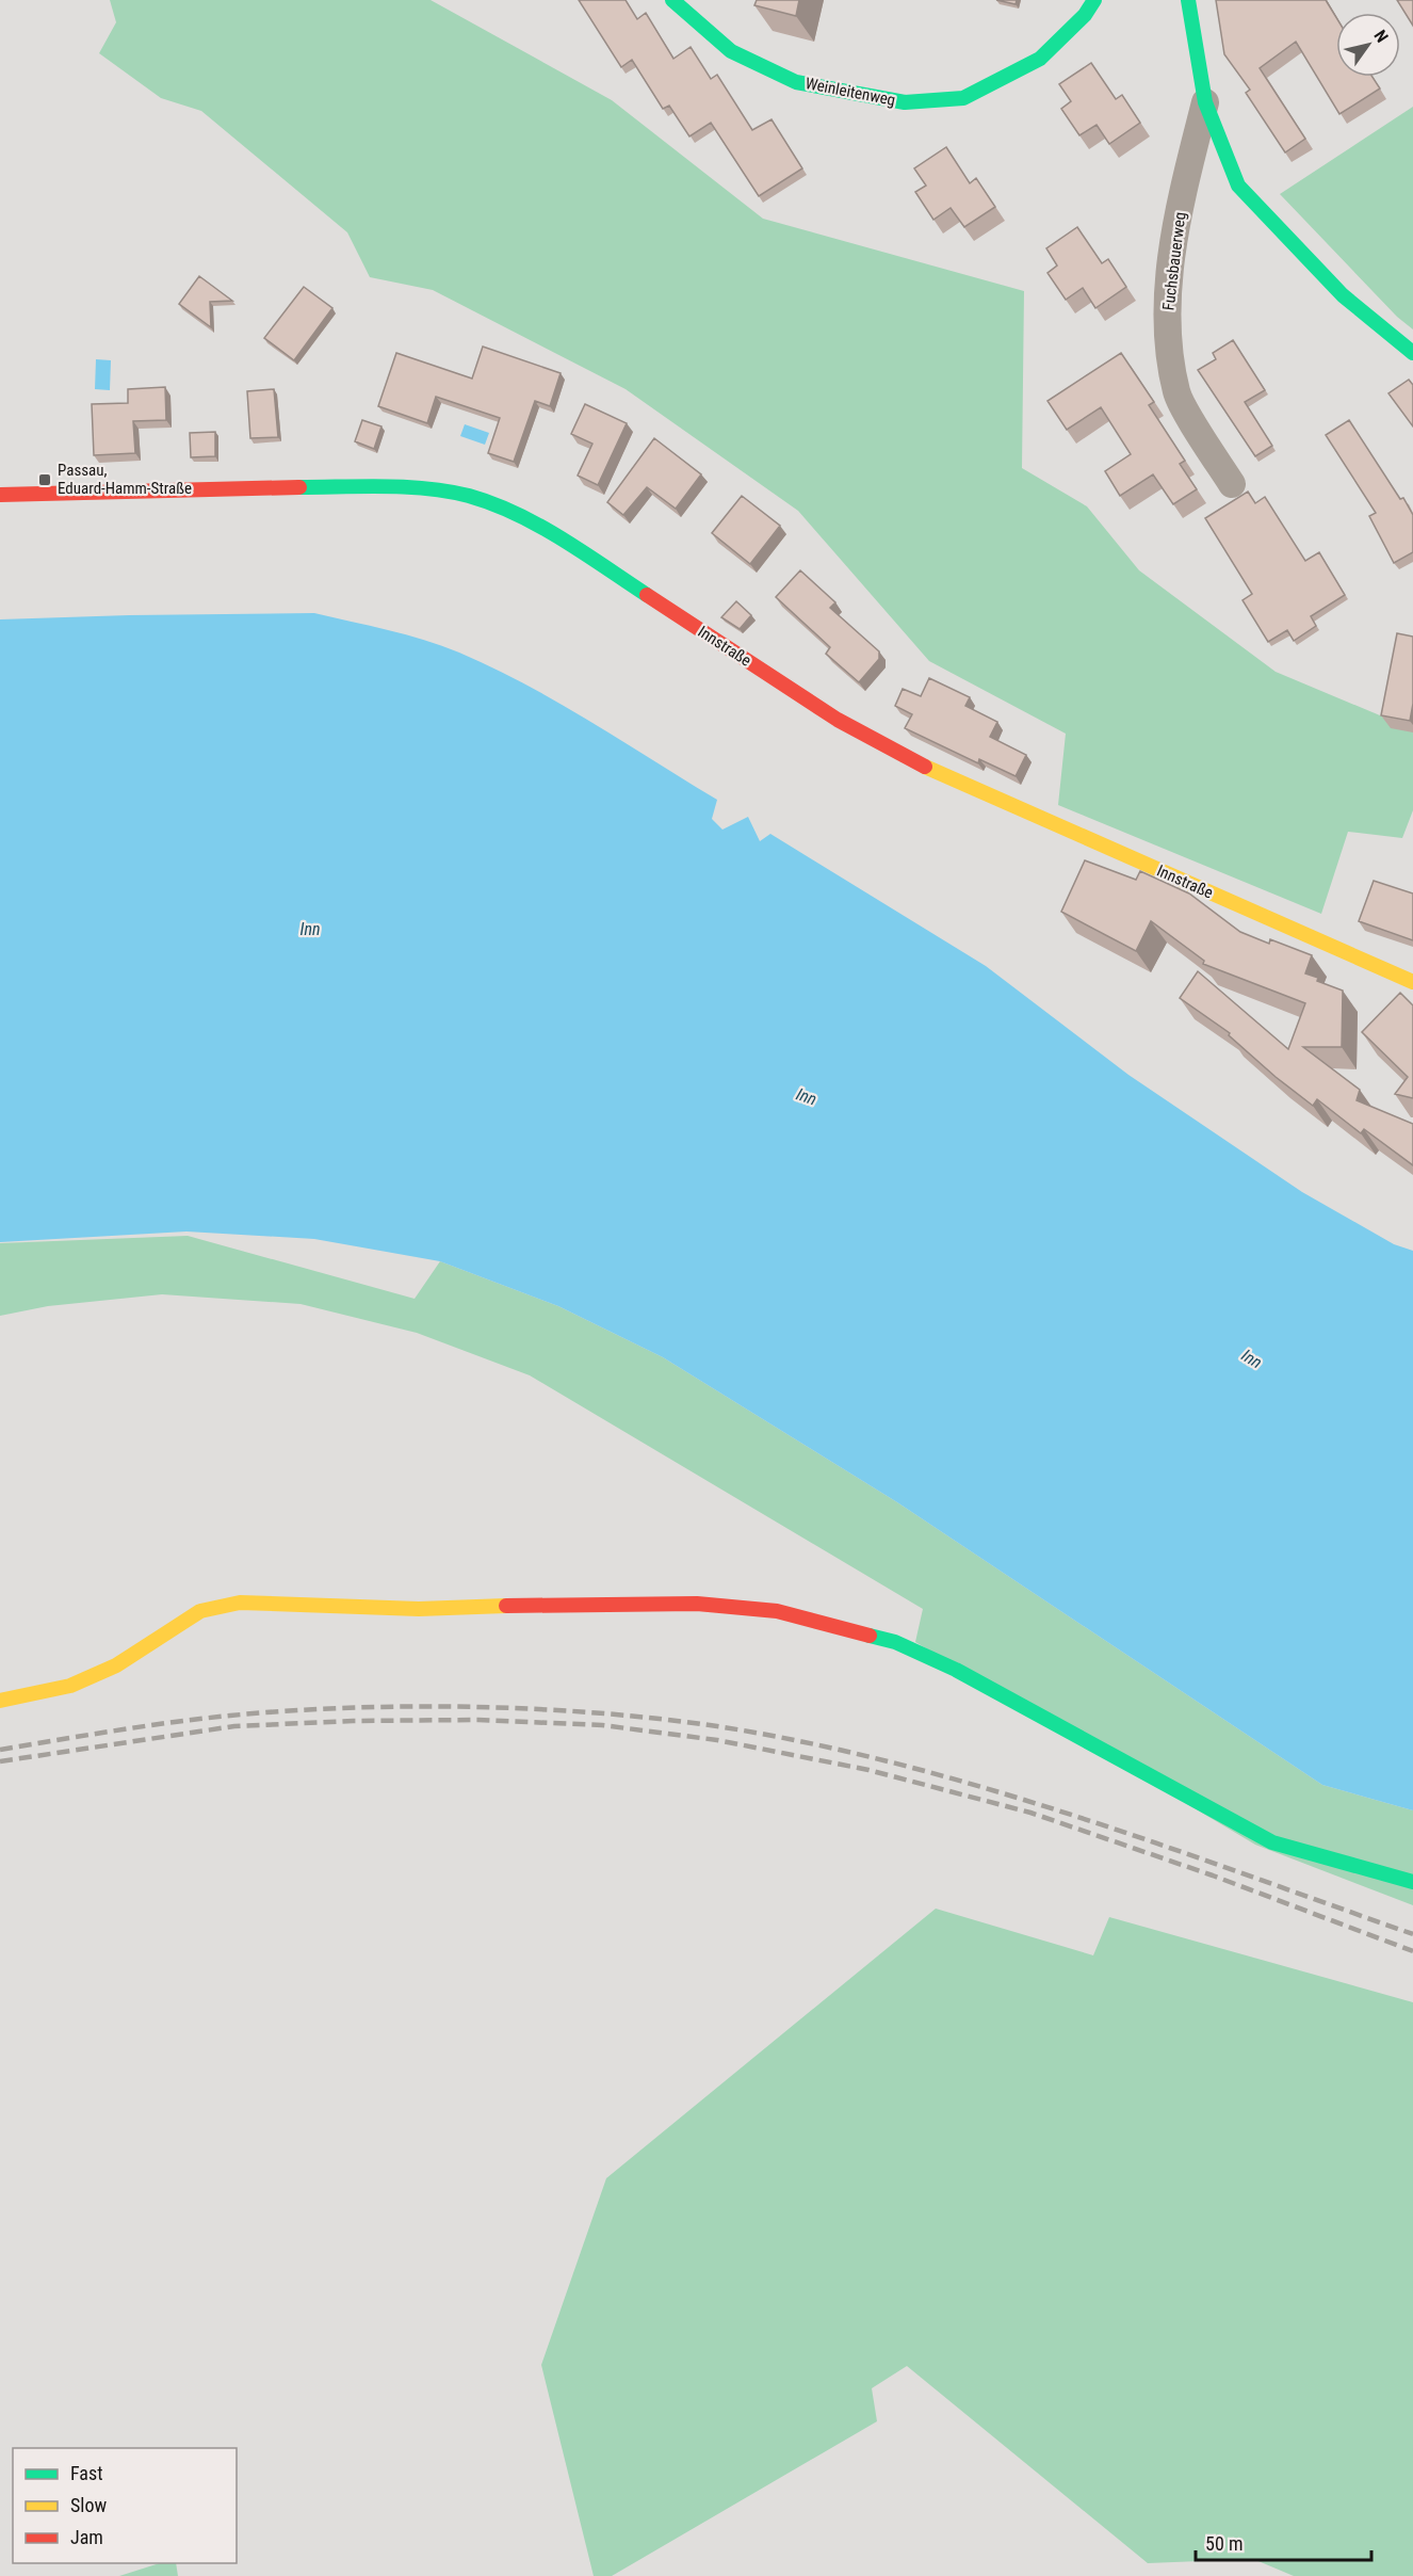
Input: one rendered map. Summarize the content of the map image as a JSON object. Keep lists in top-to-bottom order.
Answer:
{
  "streets": {
    "street": ["Weinleitenweg", "Fuchsbauerweg", "Innstraße"]
  },
  "water": ["Inn"],
  "places": {
    "transit": ["Passau, Eduard-Hamm-Straße"]
  },
  "legend": ["Fast", "Slow", "Jam"],
  "scale_bar": "50 m",
  "north": "top right"
}
